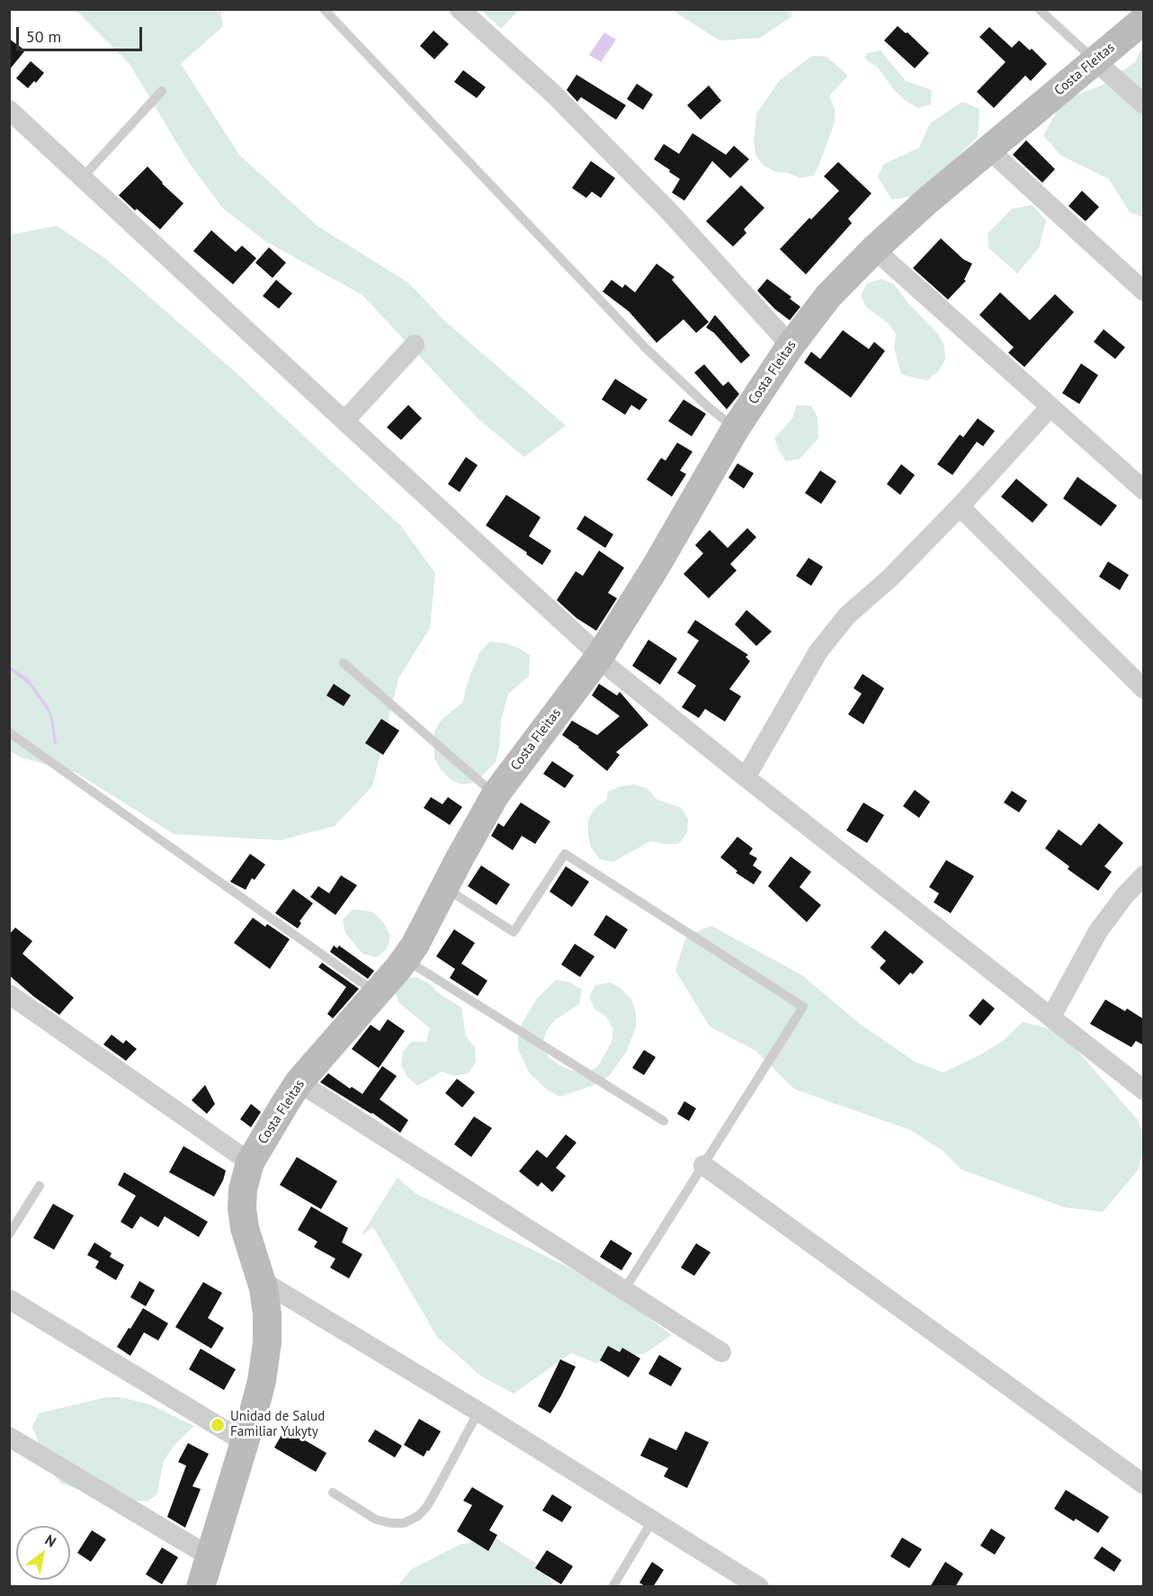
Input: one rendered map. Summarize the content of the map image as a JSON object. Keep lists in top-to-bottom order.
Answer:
{
  "streets": {
    "main road": ["Costa Fleitas"]
  },
  "places": ["Unidad de Salud Familiar Yukyty"],
  "scale_bar": "50 m",
  "north": "top right"
}
